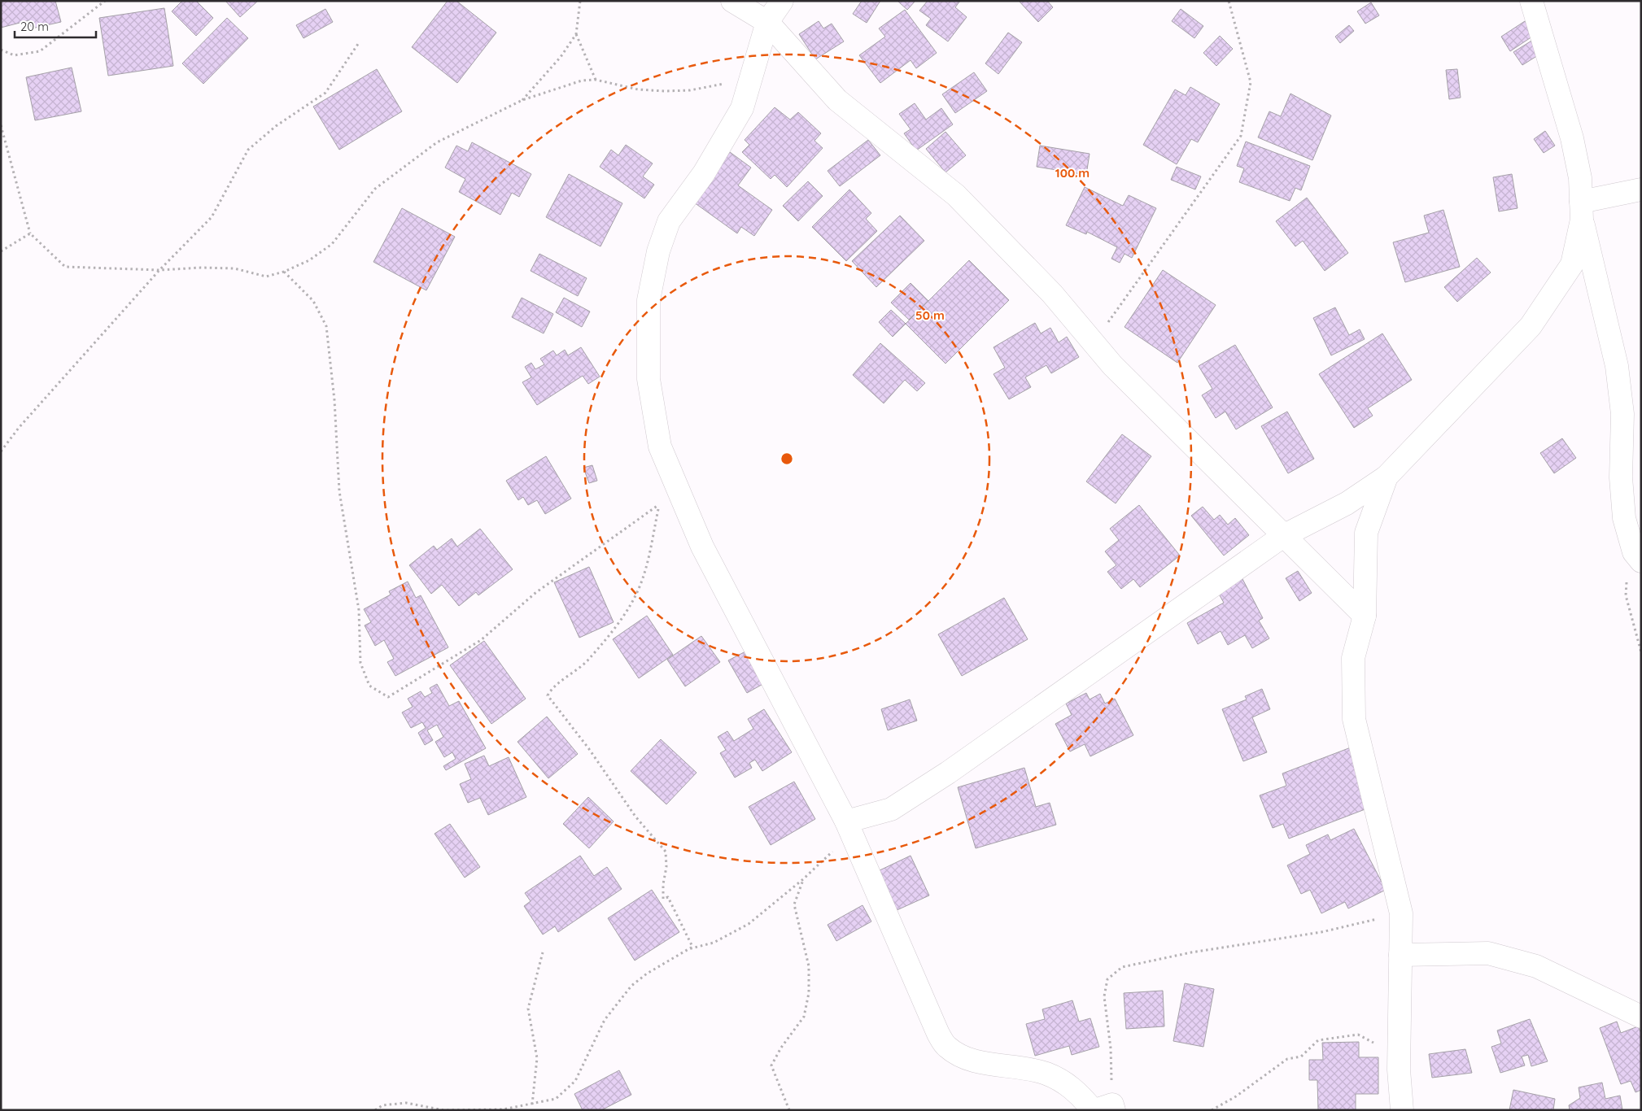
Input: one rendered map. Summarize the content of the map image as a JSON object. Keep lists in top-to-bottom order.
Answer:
{
  "scale_bar": "20 m",
  "rings": ["100 m", "50 m"]
}
